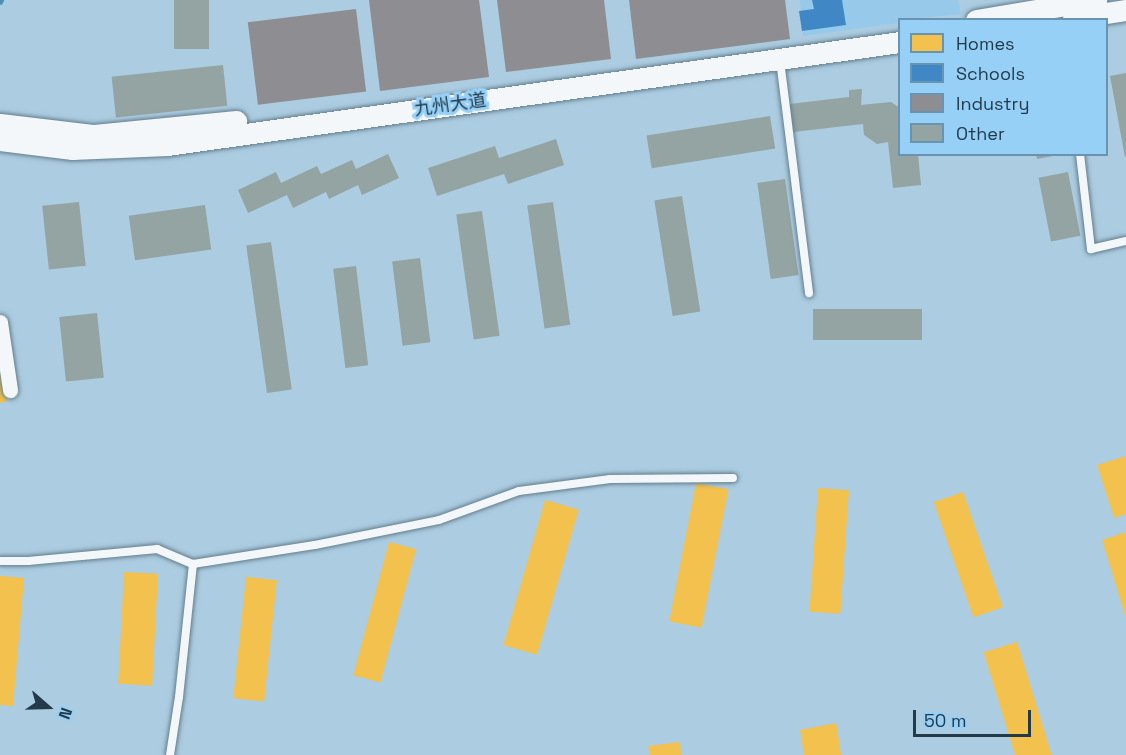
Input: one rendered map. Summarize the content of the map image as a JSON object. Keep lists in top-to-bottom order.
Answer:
{
  "streets": {
    "main road": ["九州大道"]
  },
  "legend": [
    "Homes",
    "Schools",
    "Industry",
    "Other"
  ],
  "scale_bar": "50 m",
  "north": "right"
}
